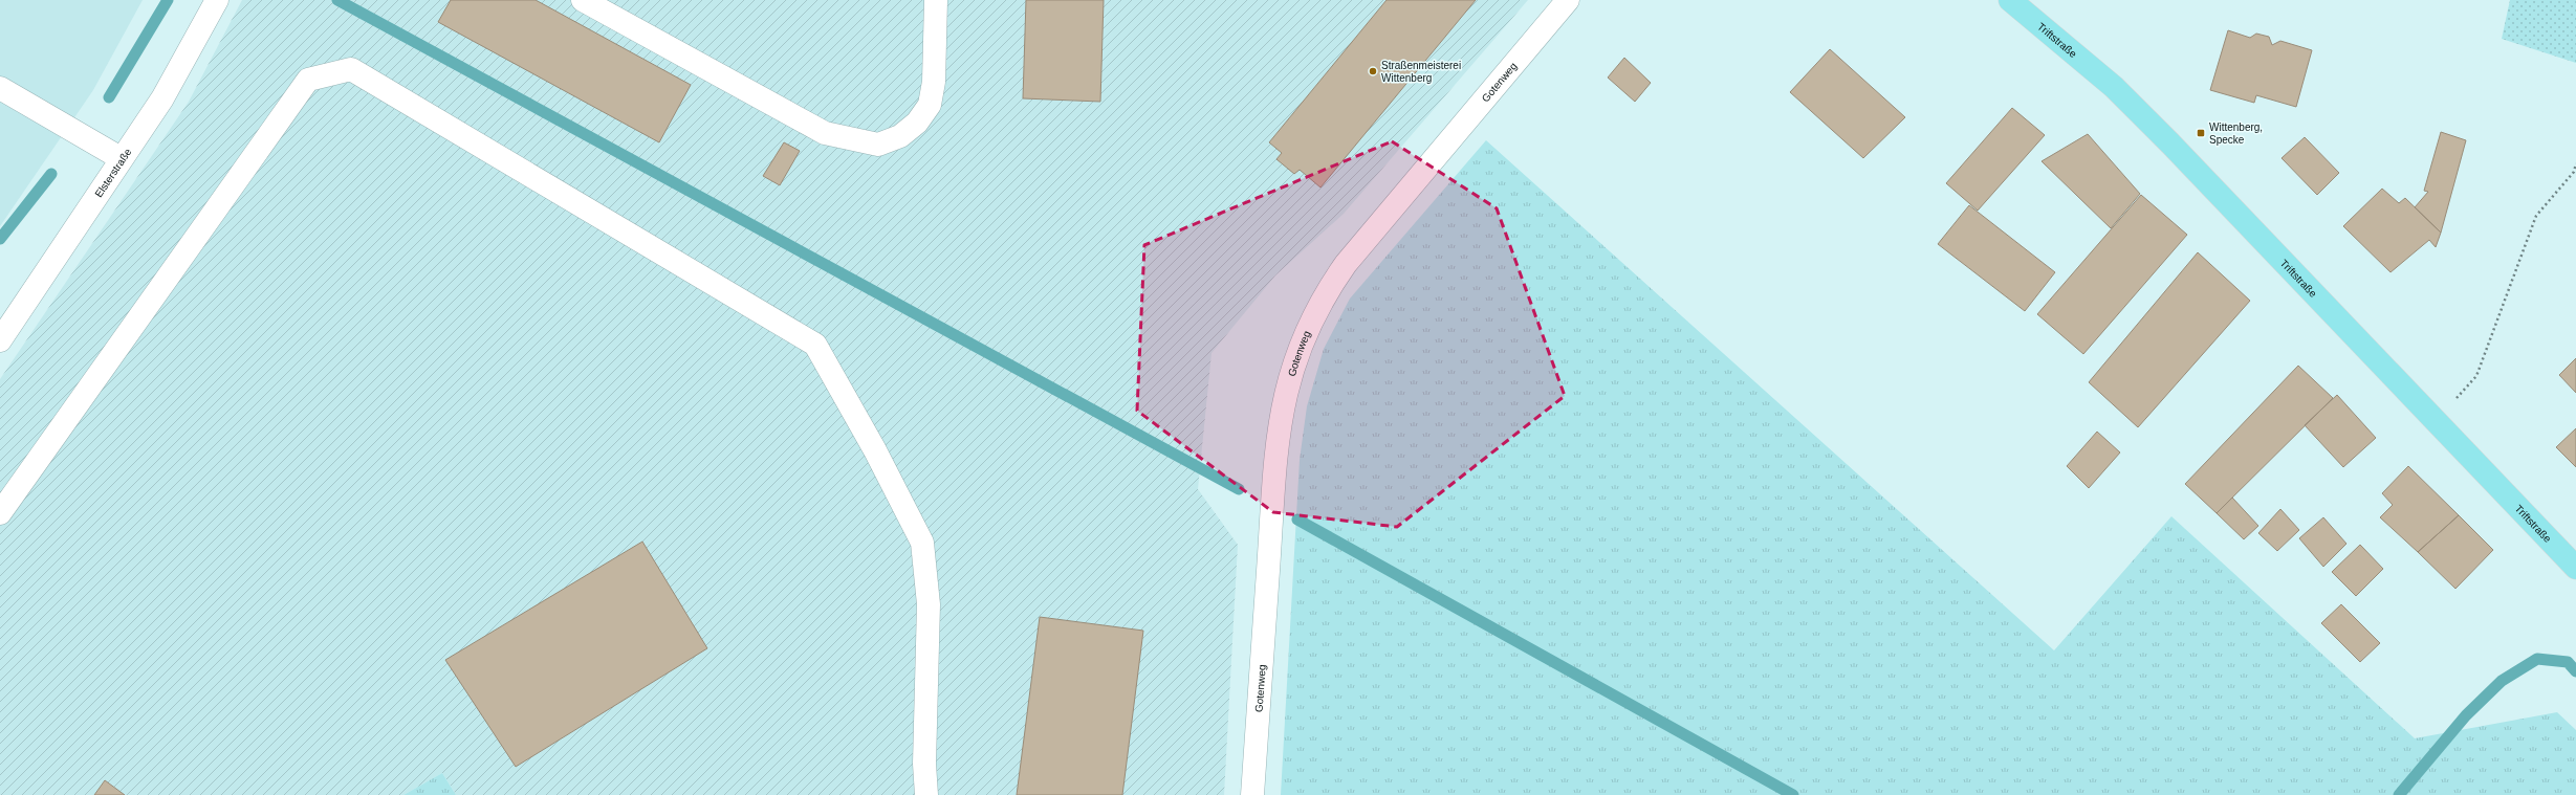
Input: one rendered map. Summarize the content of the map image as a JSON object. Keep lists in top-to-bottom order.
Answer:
{
  "streets": {
    "main road": ["Triftstraße"],
    "street": ["Gotenweg", "Elsterstraße"]
  },
  "places": {
    "other": ["Straßenmeisterei Wittenberg"],
    "transit": ["Wittenberg, Specke"]
  }
}
